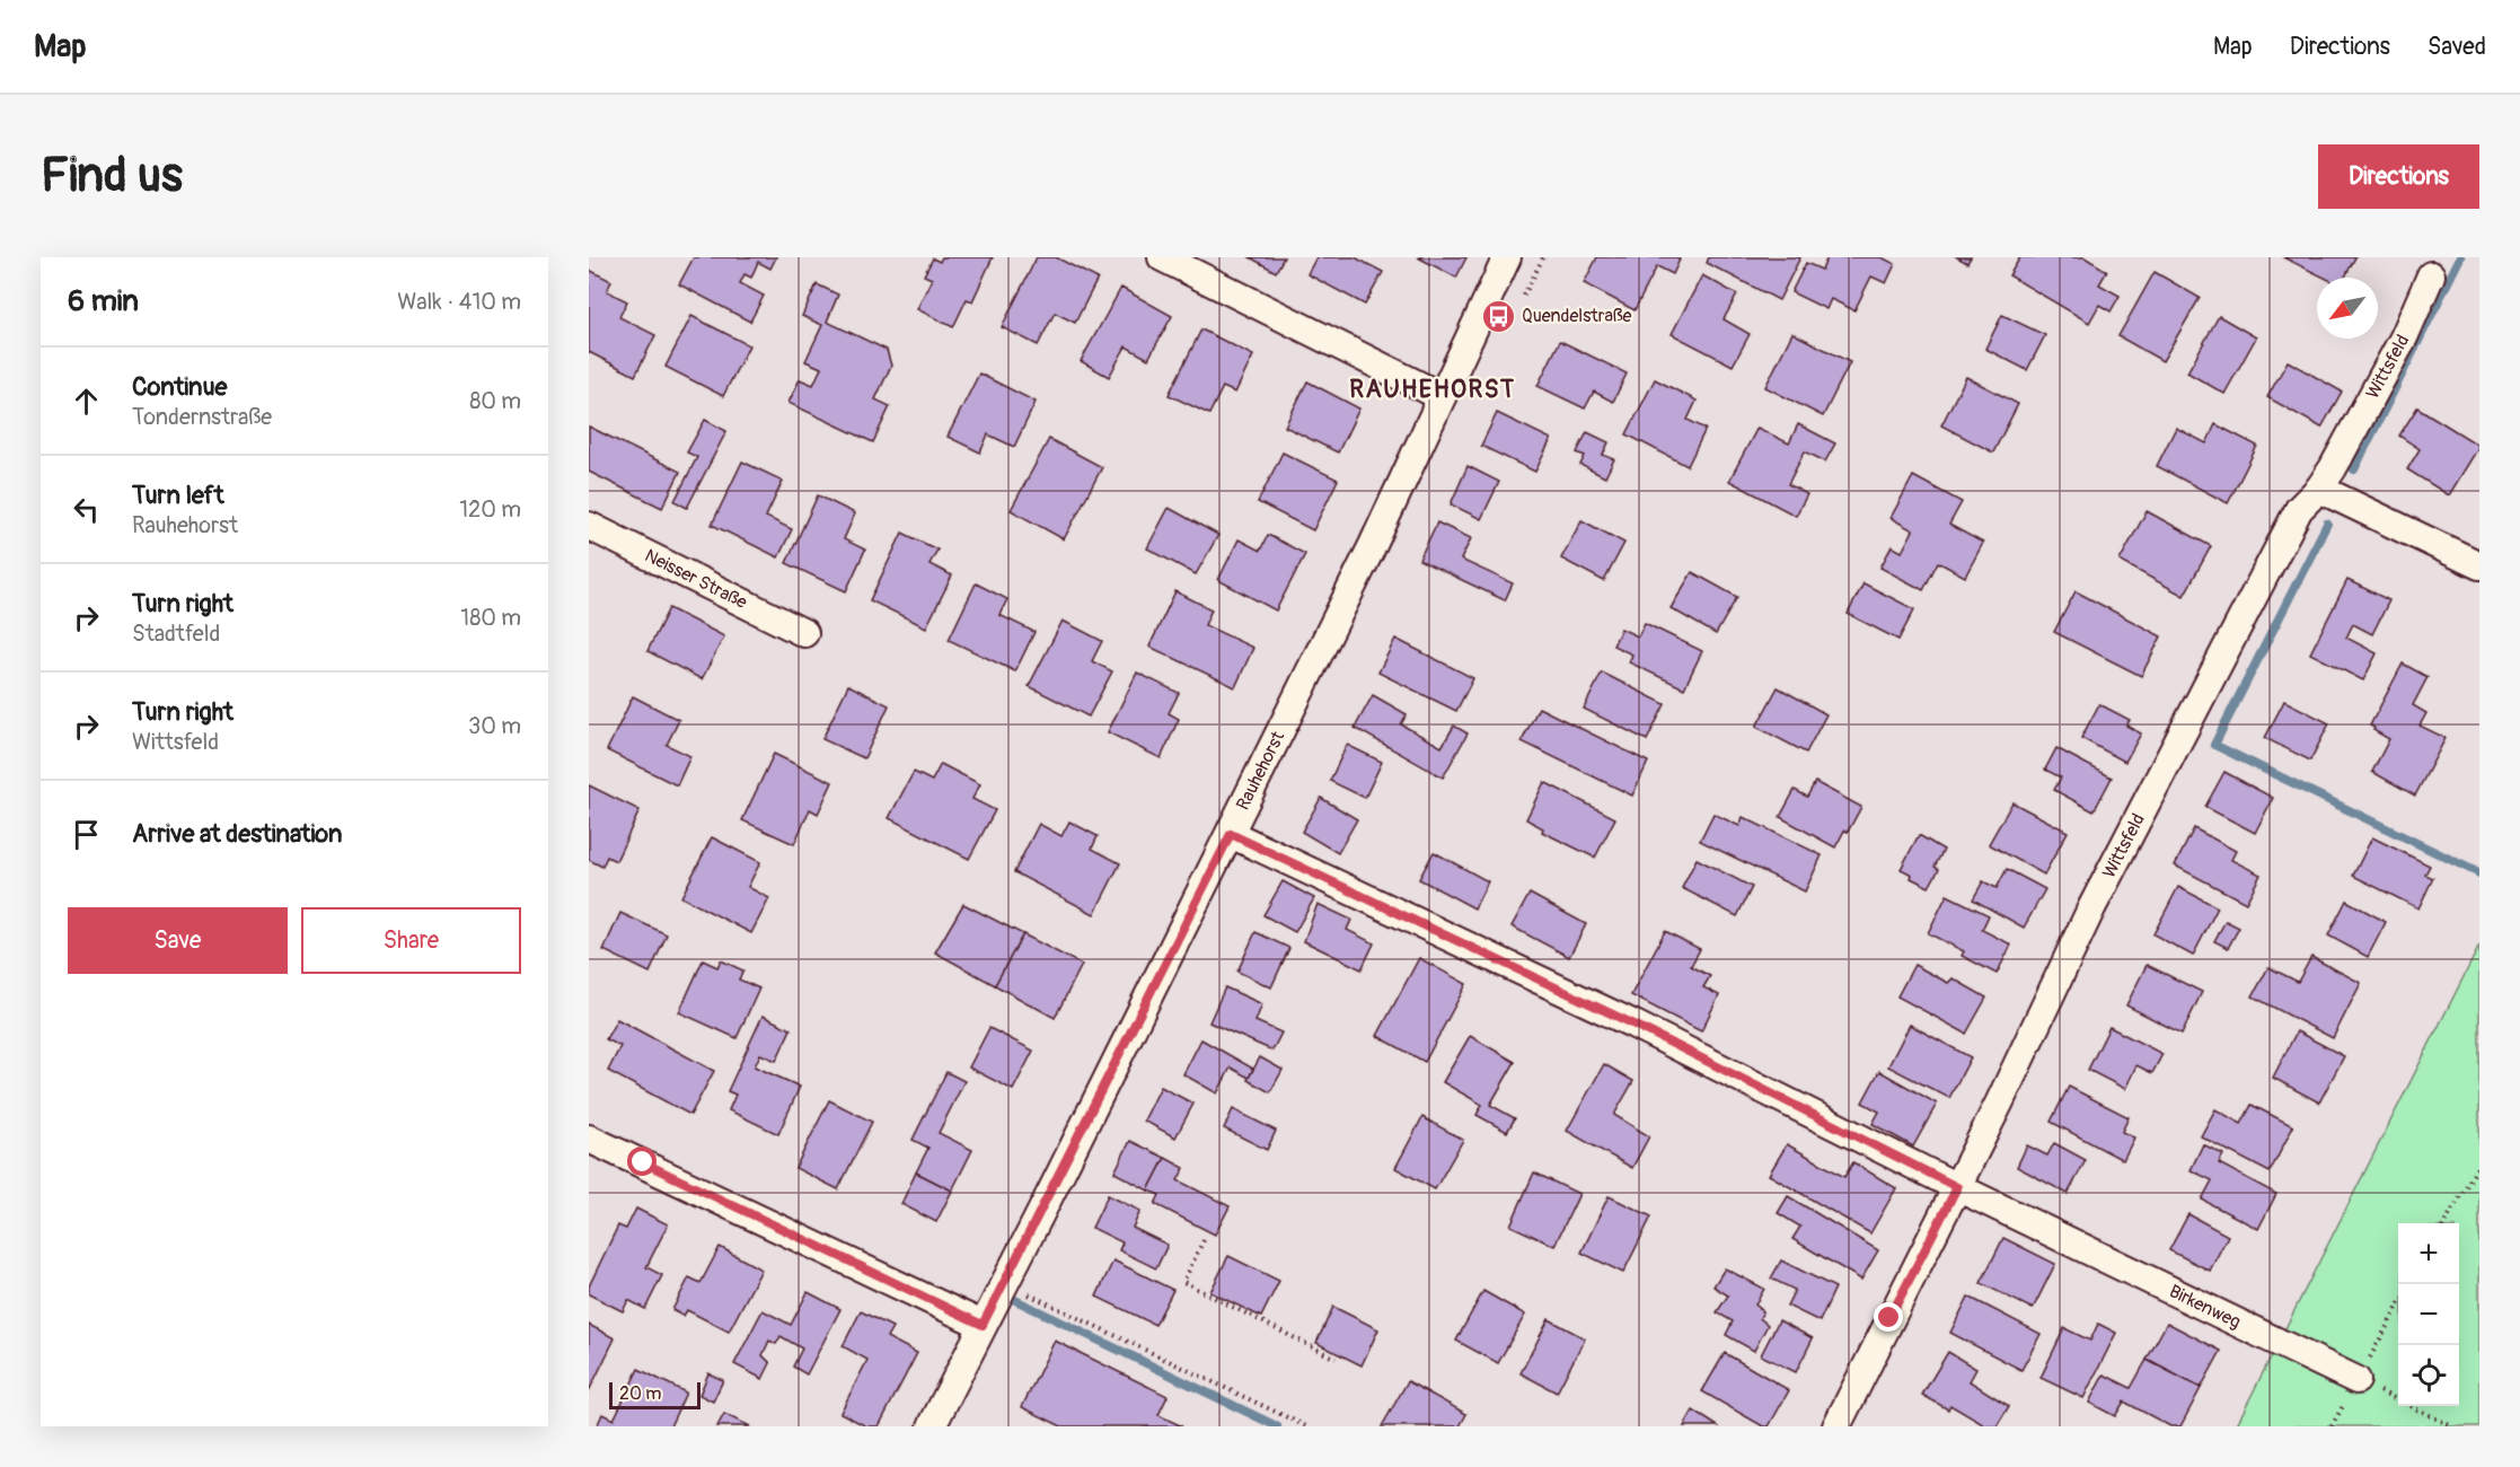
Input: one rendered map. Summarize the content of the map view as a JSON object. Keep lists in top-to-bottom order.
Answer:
{
  "streets": {
    "street": [
      "Wittsfeld",
      "Neisser Straße",
      "Rauhehorst",
      "Birkenweg"
    ]
  },
  "crossings": [
    ["Wittsfeld", "Birkenweg"],
    ["Rauhehorst", "Birkenweg"]
  ],
  "districts": ["RAUHEHORST"],
  "places": {
    "bus stop": ["Quendelstraße"]
  },
  "scale_bar": "20 m",
  "north": "bottom left",
  "page": {
    "header": "Map",
    "nav": ["Map", "Directions", "Saved"],
    "buttons": [
      "Directions",
      ["Save", "Share"]
    ],
    "title": "Find us",
    "heading": ["6 min", "Walk · 410 m"],
    "list": [
      ["Continue", "Tondernstraße", "80 m"],
      ["Turn left", "Rauhehorst", "120 m"],
      ["Turn right", "Stadtfeld", "180 m"],
      ["Turn right", "Wittsfeld", "30 m"],
      "Arrive at destination"
    ],
    "map_buttons": ["+", "−"],
    "scale": "20 m"
  }
}
